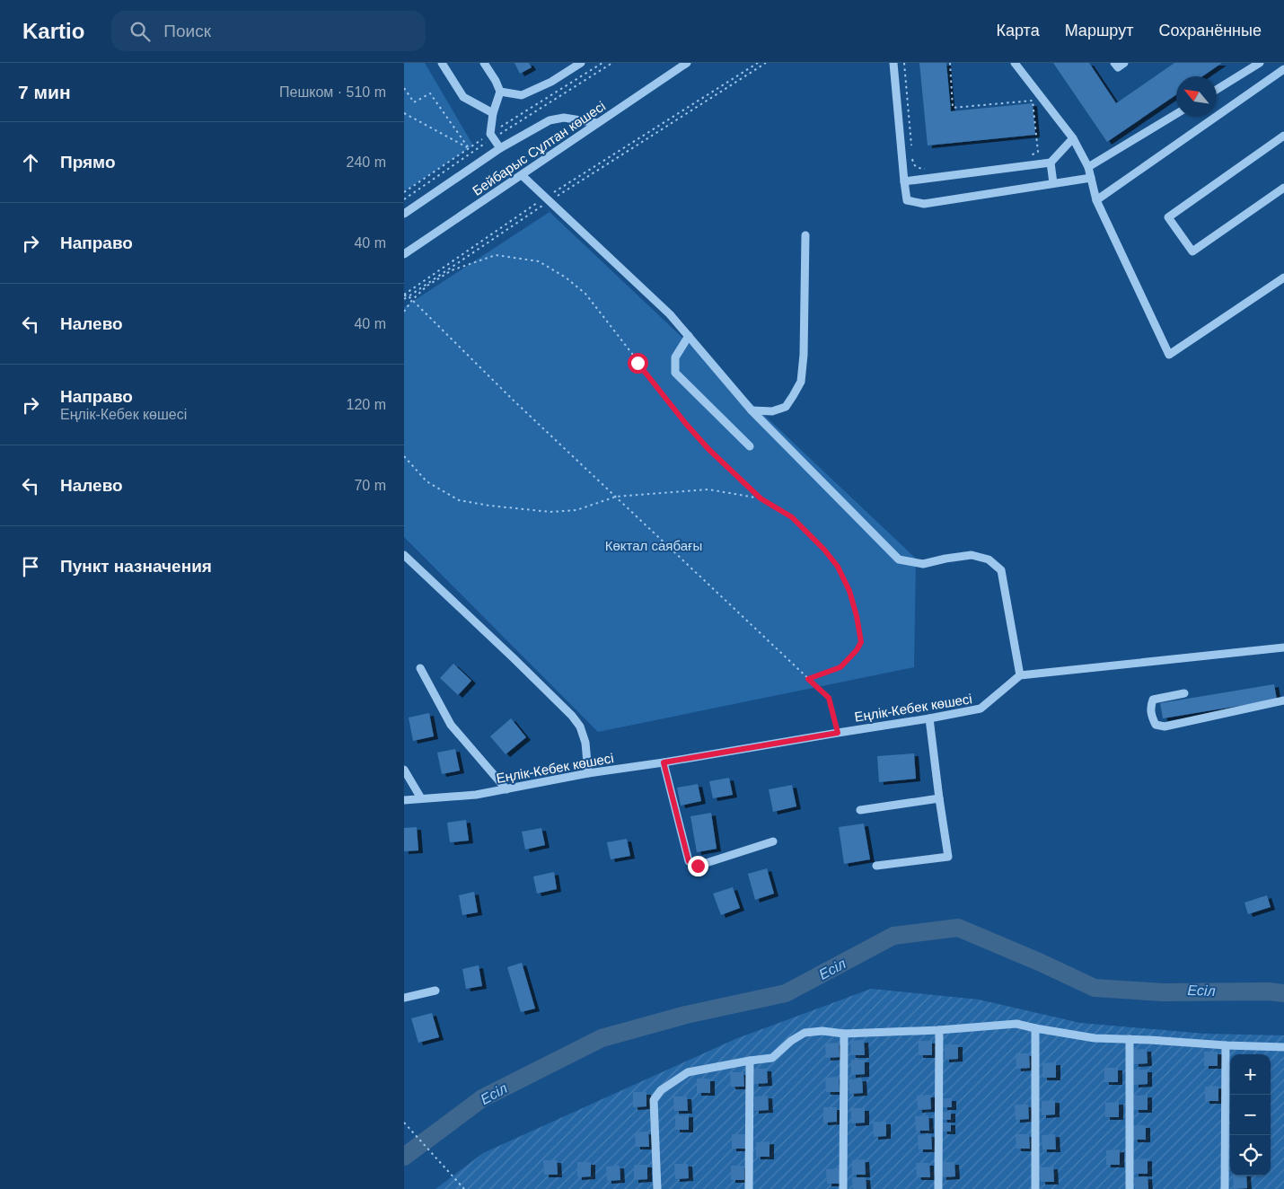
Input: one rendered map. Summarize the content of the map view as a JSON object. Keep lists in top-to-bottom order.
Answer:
{
  "streets": {
    "street": ["Бейбарыс Сұлтан көшесі", "Еңлік-Кебек көшесі"]
  },
  "water": ["Есіл"],
  "parks": ["Көктал саябағы"],
  "north": "top left",
  "page": {
    "header": "Kartio",
    "search": "Поиск",
    "nav": ["Карта", "Маршрут", "Сохранённые"],
    "heading": ["7 мин", "Пешком · 510 m"],
    "list": [
      ["Прямо", "240 m"],
      ["Направо", "40 m"],
      ["Налево", "40 m"],
      ["Направо", "Еңлік-Кебек көшесі", "120 m"],
      ["Налево", "70 m"],
      "Пункт назначения"
    ],
    "map_buttons": ["+", "−"]
  }
}
